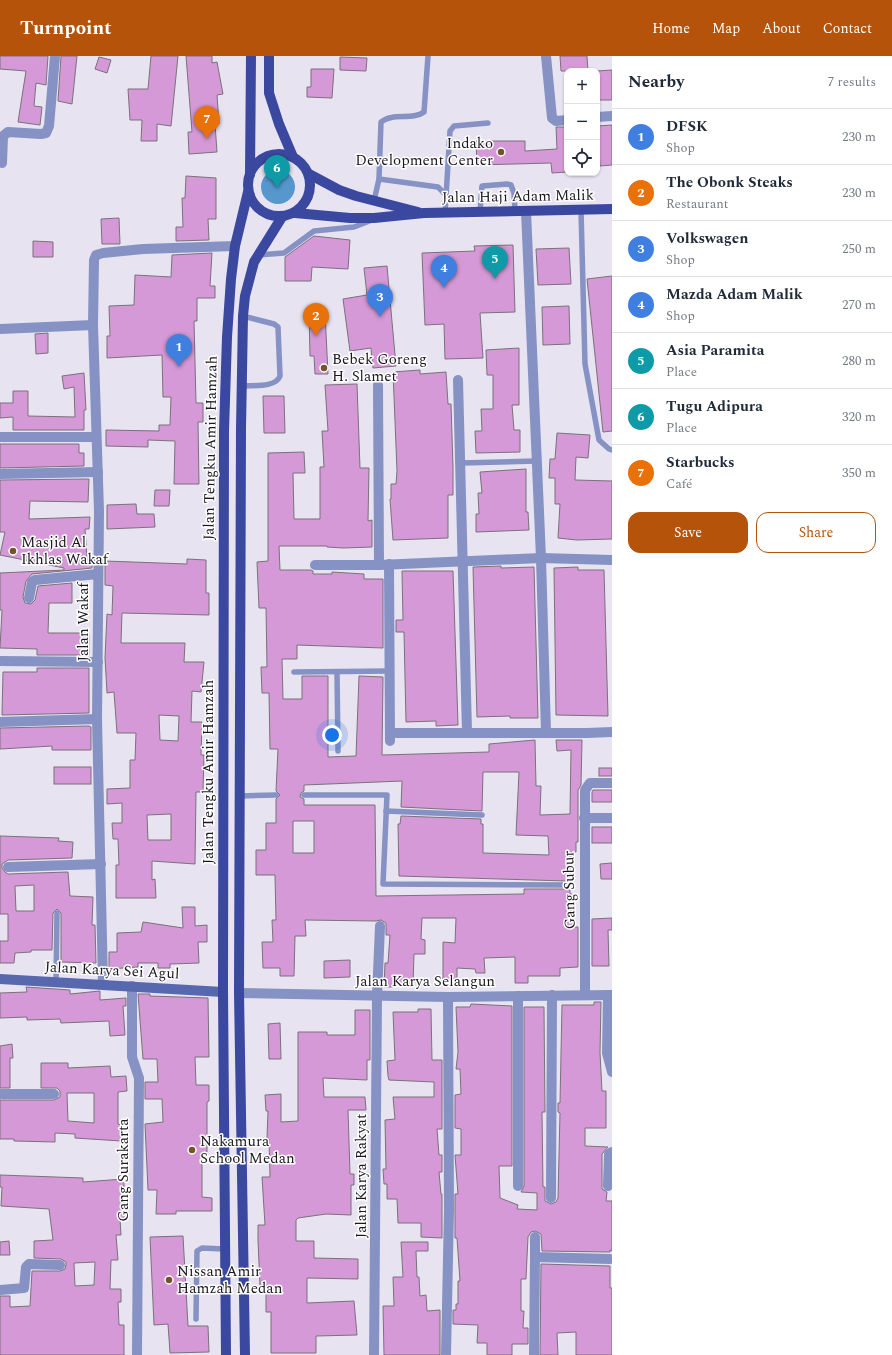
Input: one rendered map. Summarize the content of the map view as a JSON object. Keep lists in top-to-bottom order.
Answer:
{
  "streets": {
    "main road": ["Jalan Haji Adam Malik", "Jalan Tengku Amir Hamzah", "Jalan Karya Sei Agul"],
    "street": [
      "Jalan Wakaf",
      "Gang Subur",
      "Jalan Karya Selangun",
      "Gang Surakarta",
      "Jalan Karya Rakyat"
    ]
  },
  "crossings": [
    ["Jalan Haji Adam Malik", "Jalan Tengku Amir Hamzah"],
    ["Jalan Tengku Amir Hamzah", "Jalan Wakaf"],
    ["Jalan Tengku Amir Hamzah", "Jalan Karya Sei Agul"],
    ["Jalan Tengku Amir Hamzah", "Jalan Karya Selangun"],
    ["Jalan Wakaf", "Jalan Karya Sei Agul"],
    ["Gang Subur", "Jalan Karya Selangun"],
    ["Jalan Karya Sei Agul", "Gang Surakarta"],
    ["Jalan Karya Selangun", "Jalan Karya Rakyat"]
  ],
  "places": [
    "Indako Development Center",
    "Bebek Goreng H. Slamet",
    "Masjid Al Ikhlas Wakaf",
    "Nakamura School Medan",
    "Nissan Amir Hamzah Medan"
  ],
  "page": {
    "header": "Turnpoint",
    "nav": [
      "Home",
      "Map",
      "About",
      "Contact"
    ],
    "heading": ["Nearby", "7 results"],
    "map_buttons": ["+", "−"],
    "pins": [
      "7",
      "6",
      "5",
      "4",
      "3",
      "2",
      "1"
    ],
    "list": [
      {
        "mark": "1",
        "name": "DFSK",
        "note": "Shop",
        "value": "230 m"
      },
      {
        "mark": "2",
        "name": "The Obonk Steaks",
        "note": "Restaurant",
        "value": "230 m"
      },
      {
        "mark": "3",
        "name": "Volkswagen",
        "note": "Shop",
        "value": "250 m"
      },
      {
        "mark": "4",
        "name": "Mazda Adam Malik",
        "note": "Shop",
        "value": "270 m"
      },
      {
        "mark": "5",
        "name": "Asia Paramita",
        "note": "Place",
        "value": "280 m"
      },
      {
        "mark": "6",
        "name": "Tugu Adipura",
        "note": "Place",
        "value": "320 m"
      },
      {
        "mark": "7",
        "name": "Starbucks",
        "note": "Café",
        "value": "350 m"
      }
    ],
    "buttons": ["Save", "Share"]
  }
}
